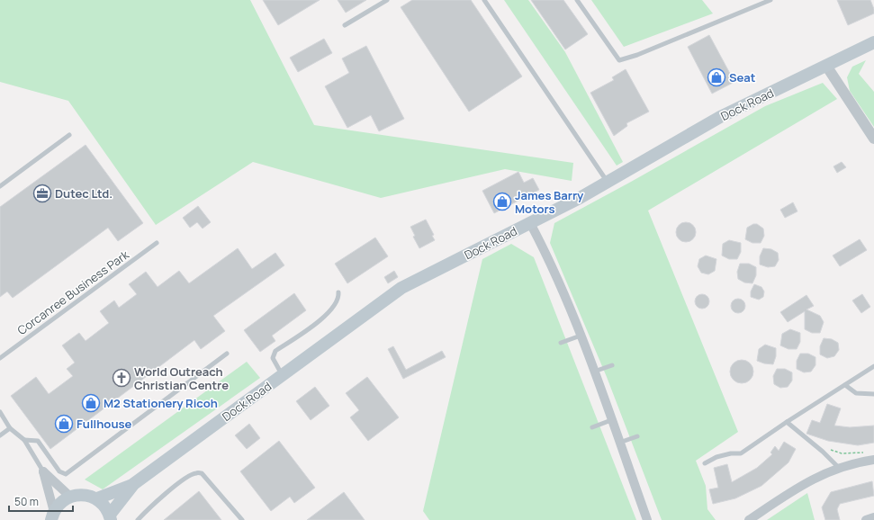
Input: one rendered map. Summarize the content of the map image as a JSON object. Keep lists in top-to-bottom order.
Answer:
{
  "streets": {
    "main road": ["Dock Road"],
    "lane": ["Corcanree Business Park"]
  },
  "places": {
    "shop": [
      "Seat",
      "James Barry Motors",
      "M2 Stationery Ricoh",
      "Fullhouse"
    ],
    "office": ["Dutec Ltd."],
    "church": ["World Outreach Christian Centre"]
  },
  "scale_bar": "50 m"
}
